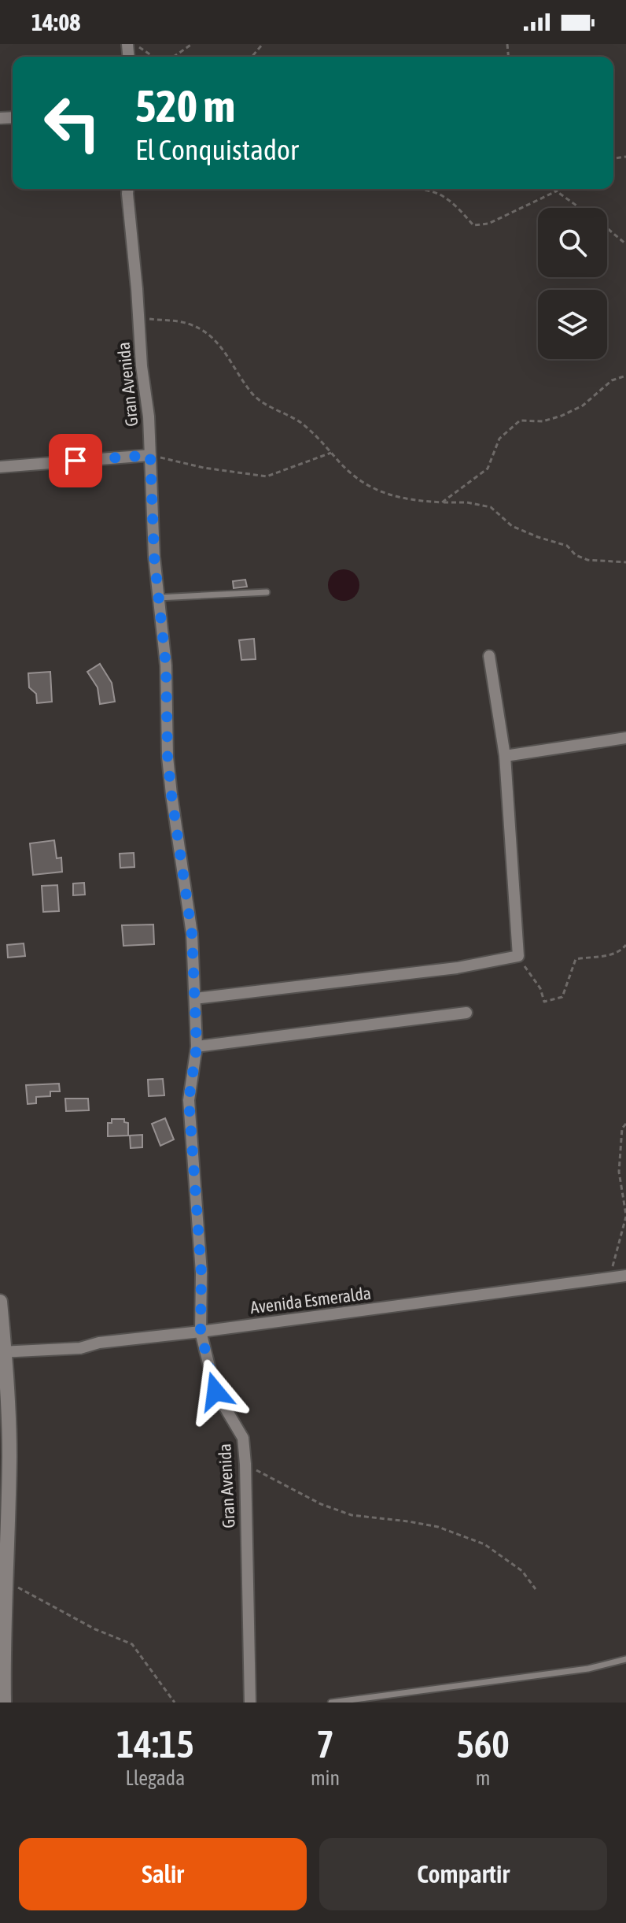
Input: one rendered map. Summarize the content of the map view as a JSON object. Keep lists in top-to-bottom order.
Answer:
{
  "streets": {
    "street": ["Gran Avenida", "Avenida Esmeralda"]
  },
  "crossings": [
    ["Gran Avenida", "Avenida Esmeralda"]
  ],
  "page": {
    "status": "14:08",
    "turn": ["520 m", "El Conquistador"],
    "eta": [
      "14:15",
      "Llegada",
      "7",
      "min",
      "560",
      "m"
    ],
    "buttons": ["Salir", "Compartir"]
  }
}
